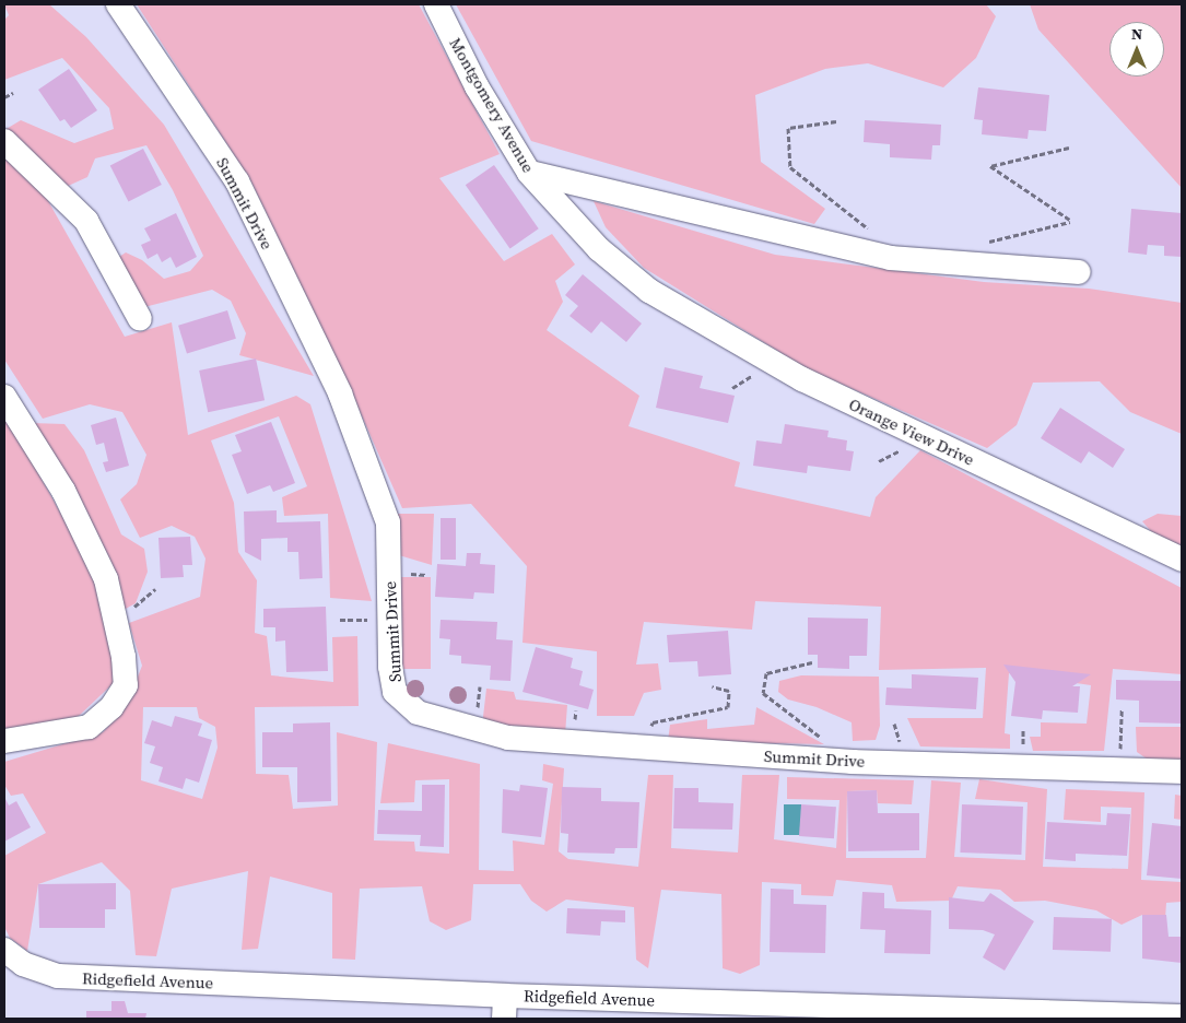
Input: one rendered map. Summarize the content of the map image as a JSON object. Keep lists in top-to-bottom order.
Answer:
{
  "streets": {
    "street": [
      "Montgomery Avenue",
      "Summit Drive",
      "Orange View Drive",
      "Ridgefield Avenue"
    ]
  },
  "crossings": [
    ["Montgomery Avenue", "Orange View Drive"]
  ],
  "north": "top"
}
